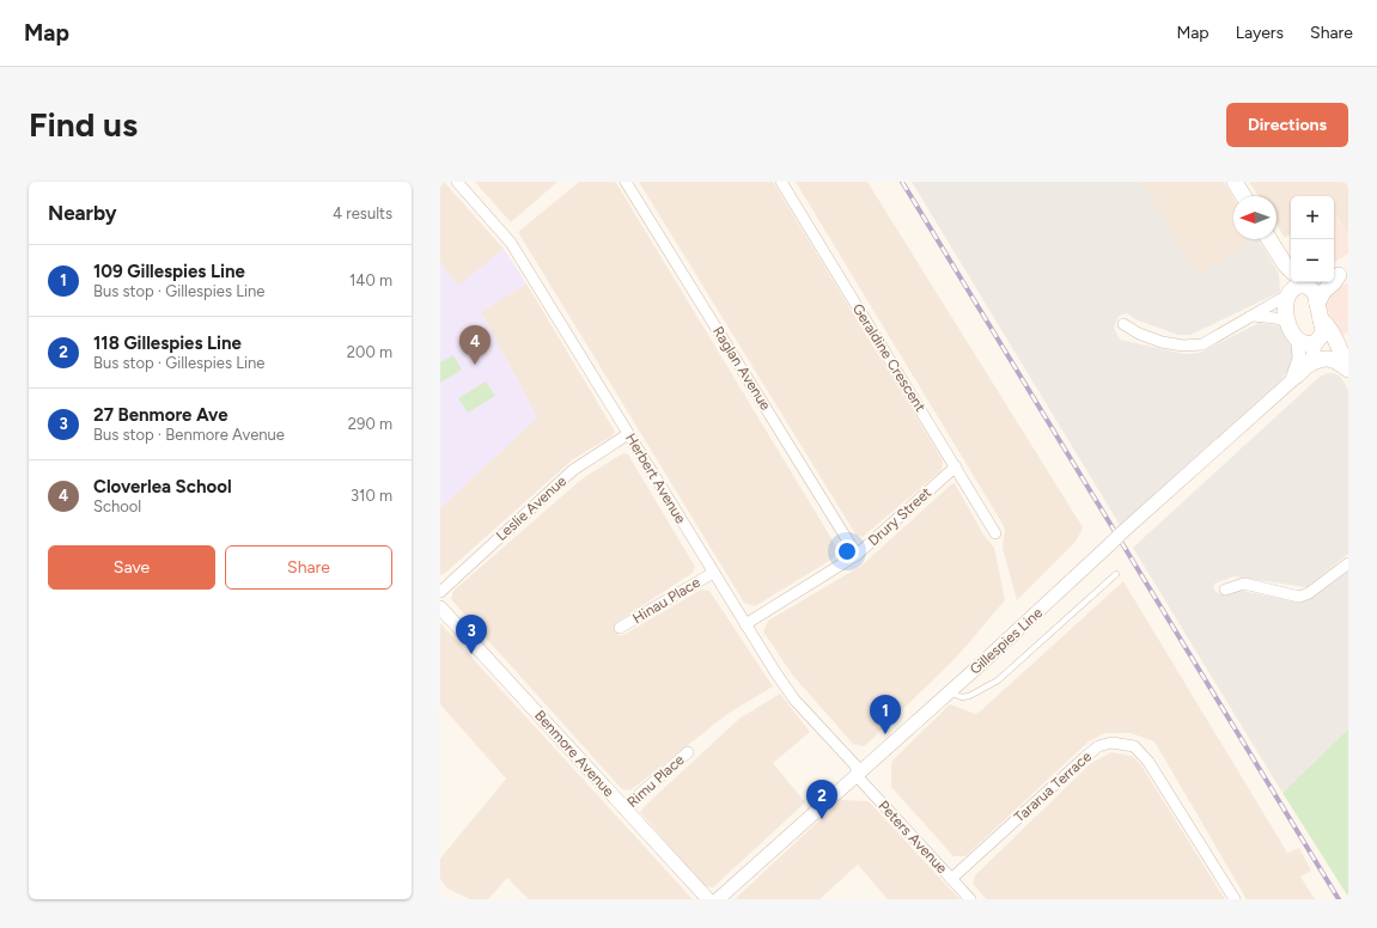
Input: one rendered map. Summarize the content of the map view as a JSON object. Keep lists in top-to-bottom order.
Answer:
{
  "streets": {
    "street": [
      "Geraldine Crescent",
      "Raglan Avenue",
      "Herbert Avenue",
      "Leslie Avenue",
      "Drury Street",
      "Hinau Place",
      "Gillespies Line",
      "Benmore Avenue",
      "Rimu Place",
      "Tararua Terrace",
      "Peters Avenue"
    ]
  },
  "crossings": [
    ["Geraldine Crescent", "Drury Street"],
    ["Raglan Avenue", "Drury Street"],
    ["Herbert Avenue", "Leslie Avenue"],
    ["Herbert Avenue", "Drury Street"],
    ["Herbert Avenue", "Hinau Place"],
    ["Herbert Avenue", "Gillespies Line"],
    ["Herbert Avenue", "Peters Avenue"],
    ["Gillespies Line", "Peters Avenue"],
    ["Benmore Avenue", "Rimu Place"],
    ["Tararua Terrace", "Peters Avenue"]
  ],
  "north": "left",
  "page": {
    "header": "Map",
    "nav": ["Map", "Layers", "Share"],
    "buttons": [
      "Directions",
      ["Save", "Share"]
    ],
    "title": "Find us",
    "heading": ["Nearby", "4 results"],
    "map_buttons": ["+", "−"],
    "list": [
      {
        "mark": "1",
        "name": "109 Gillespies Line",
        "note": "Bus stop · Gillespies Line",
        "value": "140 m"
      },
      {
        "mark": "2",
        "name": "118 Gillespies Line",
        "note": "Bus stop · Gillespies Line",
        "value": "200 m"
      },
      {
        "mark": "3",
        "name": "27 Benmore Ave",
        "note": "Bus stop · Benmore Avenue",
        "value": "290 m"
      },
      {
        "mark": "4",
        "name": "Cloverlea School",
        "note": "School",
        "value": "310 m"
      }
    ],
    "pins": [
      "4",
      "3",
      "1",
      "2"
    ]
  }
}
